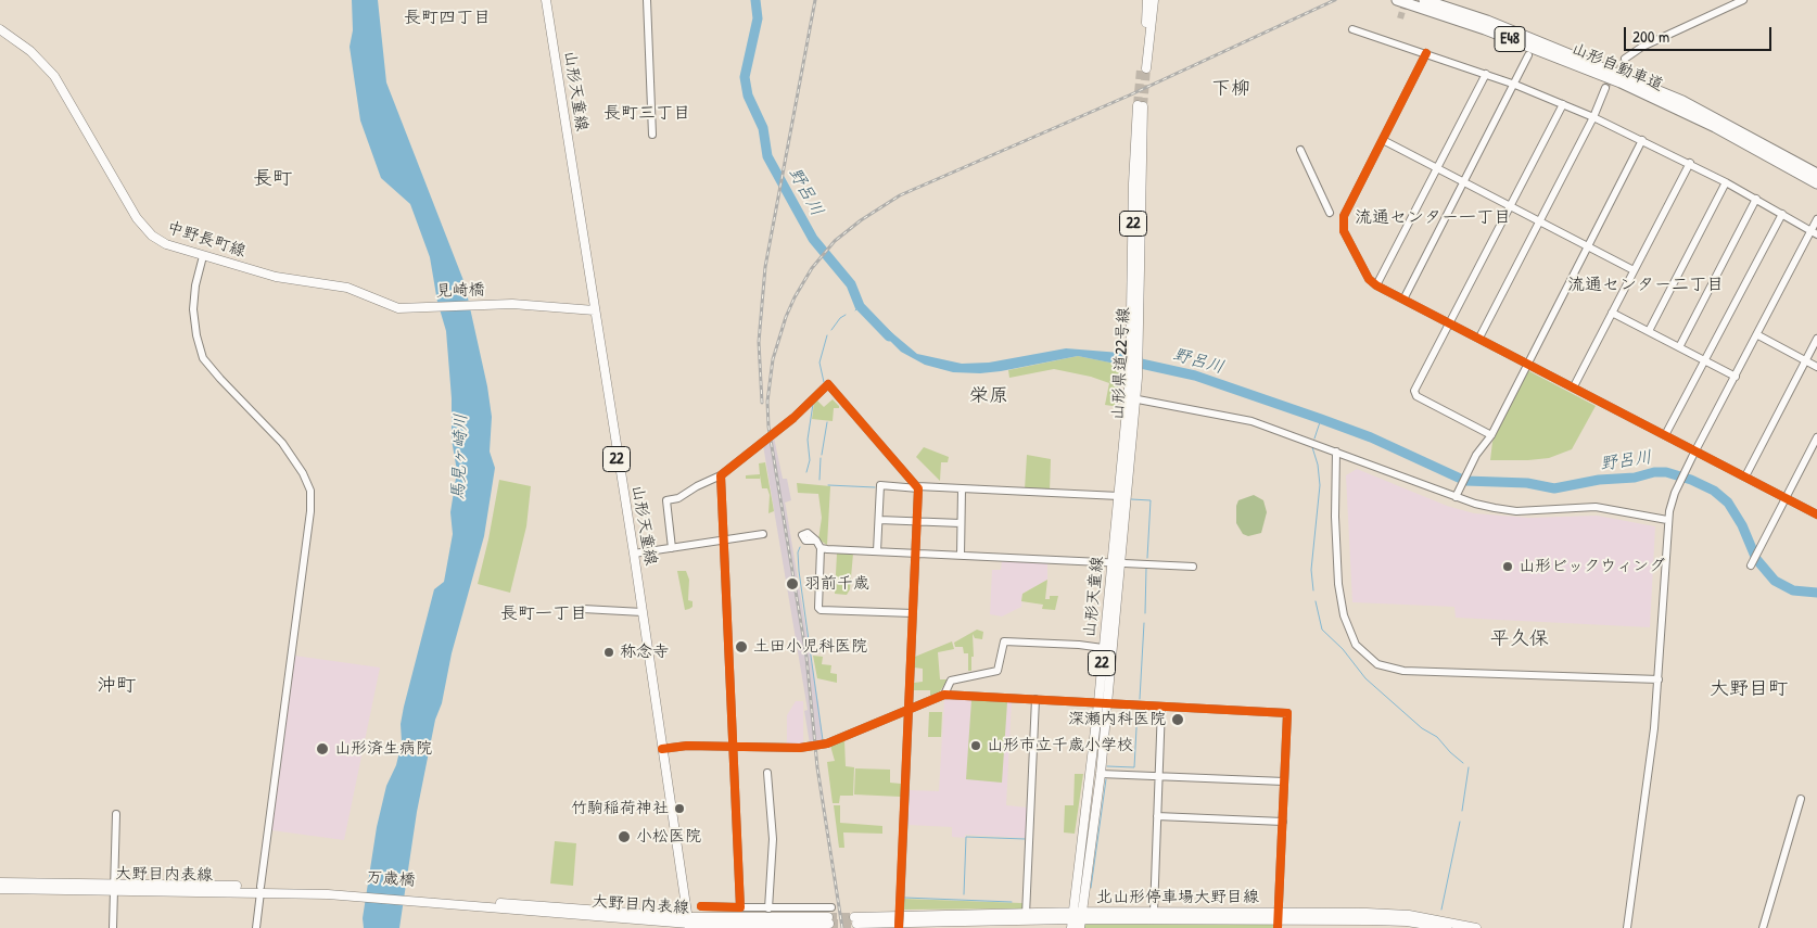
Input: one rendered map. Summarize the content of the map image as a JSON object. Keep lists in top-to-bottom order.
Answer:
{
  "streets": {
    "highway": ["E48", "山形自動車道"],
    "main road": [
      "山形天童線",
      "22",
      "中野長町線",
      "見崎橋",
      "山形県道22号線",
      "大野目内表線",
      "万歳橋",
      "北山形停車場大野目線"
    ]
  },
  "crossings": [
    ["山形天童線", "見崎橋"],
    ["山形天童線", "山形県道22号線"],
    ["山形天童線", "大野目内表線"],
    ["山形天童線", "北山形停車場大野目線"],
    ["中野長町線", "見崎橋"],
    ["大野目内表線", "万歳橋"]
  ],
  "districts": [
    "長町四丁目",
    "下柳",
    "長町三丁目",
    "長町",
    "流通センター一丁目",
    "流通センター二丁目",
    "栄原",
    "長町一丁目",
    "平久保",
    "沖町",
    "大野目町"
  ],
  "water": ["野呂川", "馬見ヶ崎川"],
  "places": [
    "山形ビックウィング",
    "羽前千歳",
    "土田小児科医院",
    "称念寺",
    "深瀬内科医院",
    "山形市立千歳小学校",
    "山形済生病院",
    "竹駒稲荷神社",
    "小松医院"
  ],
  "scale_bar": "200 m"
}
